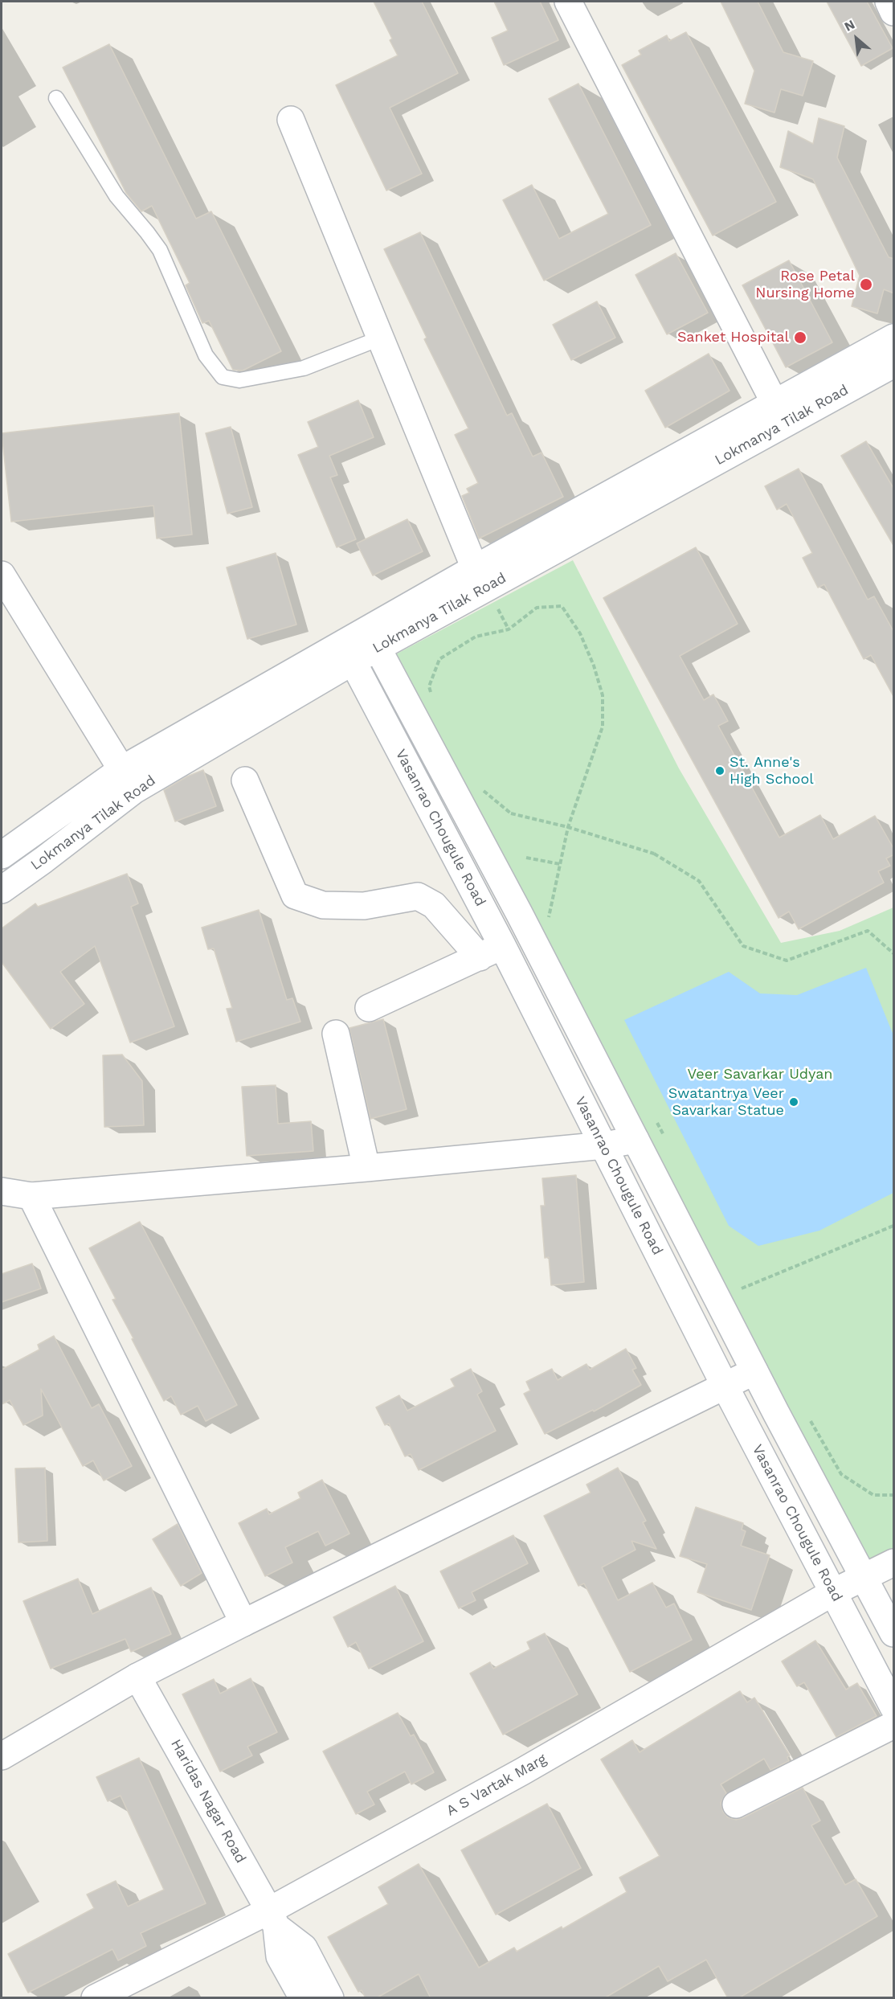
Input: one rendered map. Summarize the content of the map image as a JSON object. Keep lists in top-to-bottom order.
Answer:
{
  "streets": {
    "street": [
      "Lokmanya Tilak Road",
      "Vasanrao Chougule Road",
      "A S Vartak Marg",
      "Haridas Nagar Road"
    ]
  },
  "crossings": [
    ["Lokmanya Tilak Road", "Vasanrao Chougule Road"],
    ["Vasanrao Chougule Road", "A S Vartak Marg"],
    ["A S Vartak Marg", "Haridas Nagar Road"]
  ],
  "parks": ["Veer Savarkar Udyan"],
  "places": [
    "Rose Petal Nursing Home",
    "Sanket Hospital",
    "St. Anne's High School",
    "Swatantrya Veer Savarkar Statue"
  ],
  "north": "top left"
}
